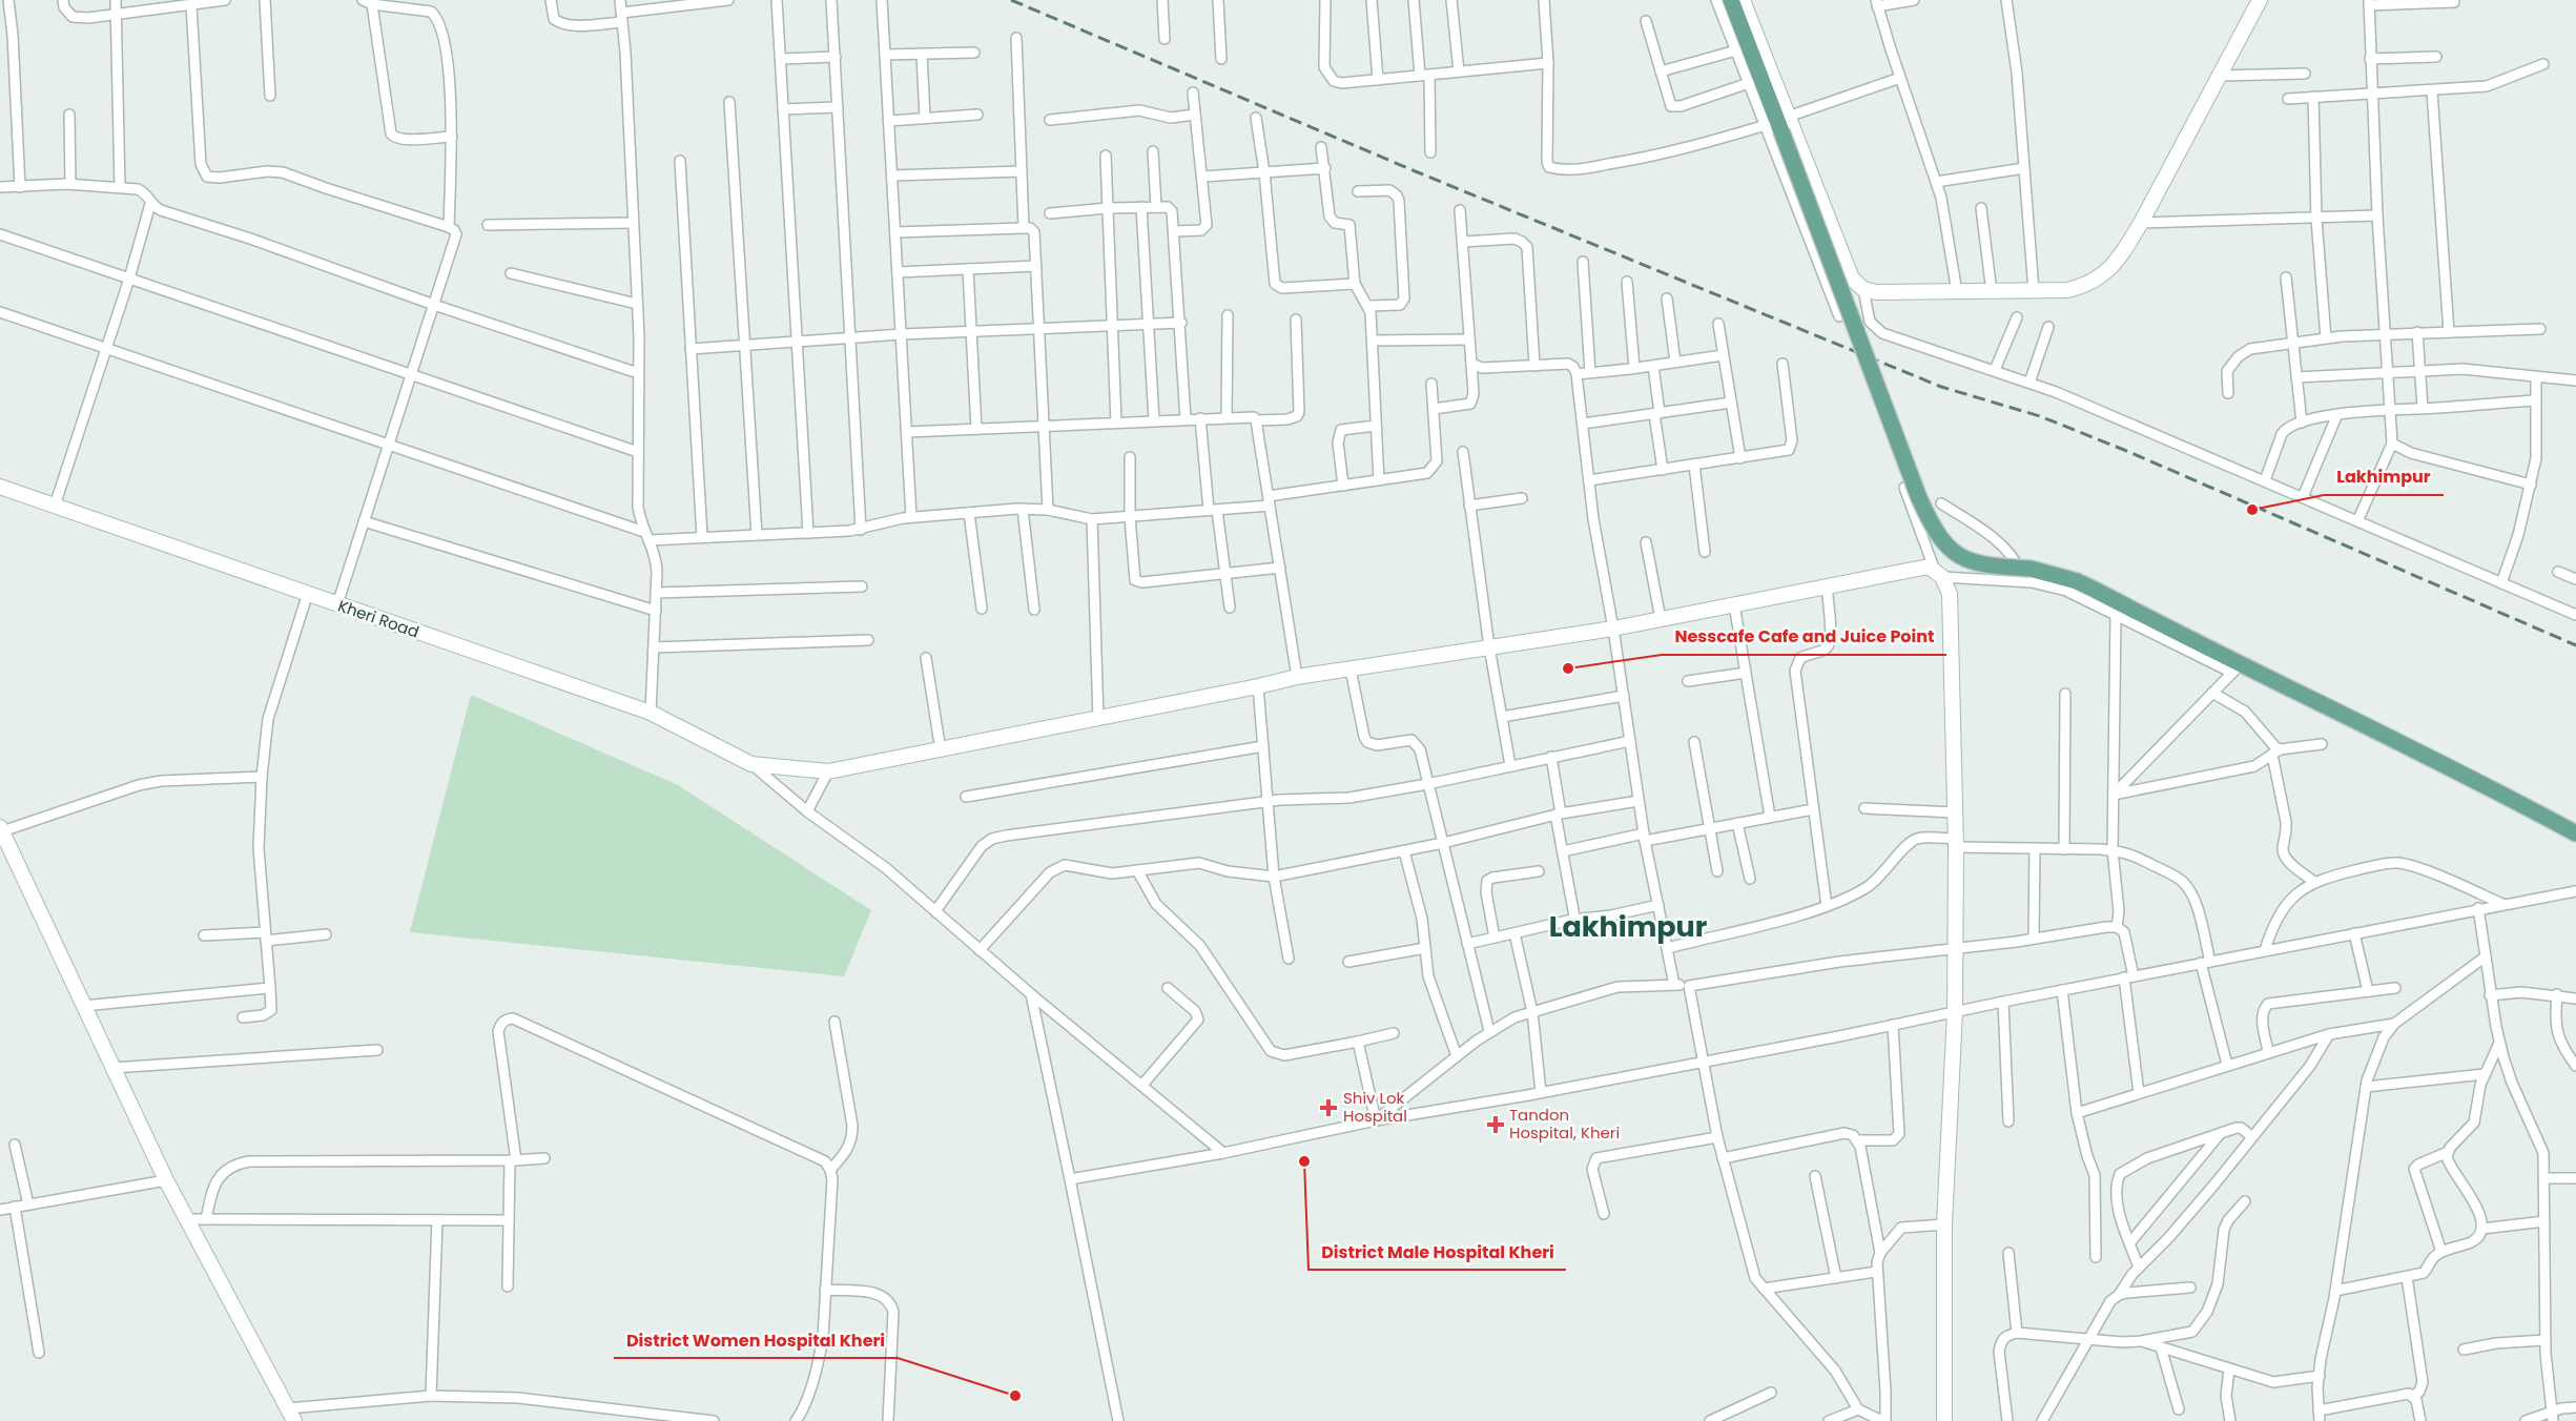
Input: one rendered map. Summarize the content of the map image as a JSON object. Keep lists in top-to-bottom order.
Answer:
{
  "streets": {
    "street": ["Kheri Road"]
  },
  "districts": ["Lakhimpur"],
  "places": {
    "other": [
      "Lakhimpur",
      "Nesscafe Cafe and Juice Point",
      "District Male Hospital Kheri",
      "District Women Hospital Kheri"
    ],
    "health": ["Shiv Lok Hospital", "Tandon Hospital, Kheri"]
  }
}
